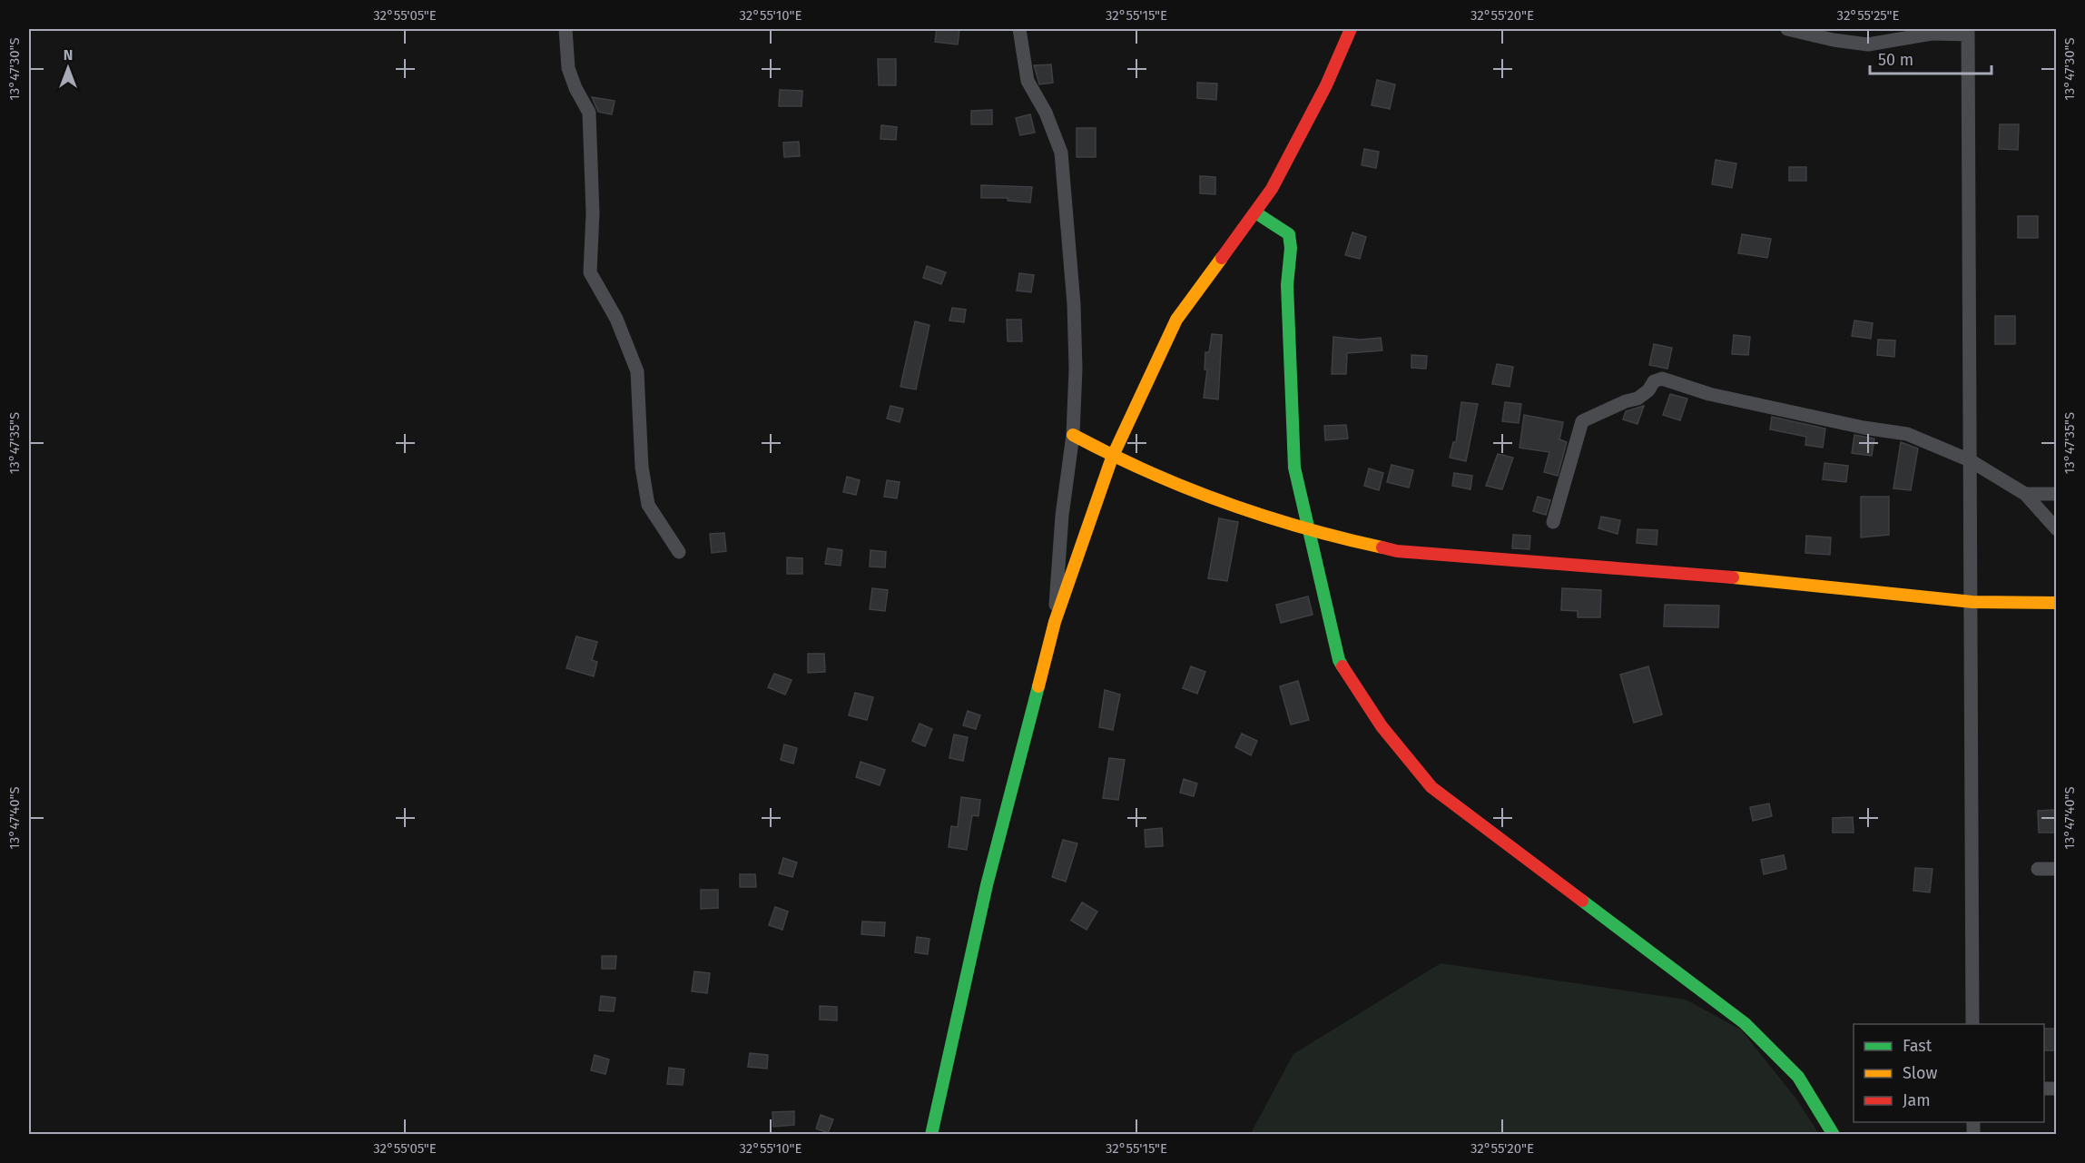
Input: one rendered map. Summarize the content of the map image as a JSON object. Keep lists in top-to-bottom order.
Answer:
{
  "legend": ["Fast", "Slow", "Jam"],
  "scale_bar": "50 m",
  "north": "top",
  "coordinates": [
    "32°55'05\"E",
    "32°55'10\"E",
    "32°55'15\"E",
    "32°55'20\"E",
    "32°55'25\"E",
    "13°47'30\"S",
    "13°47'35\"S",
    "13°47'40\"S"
  ]
}
